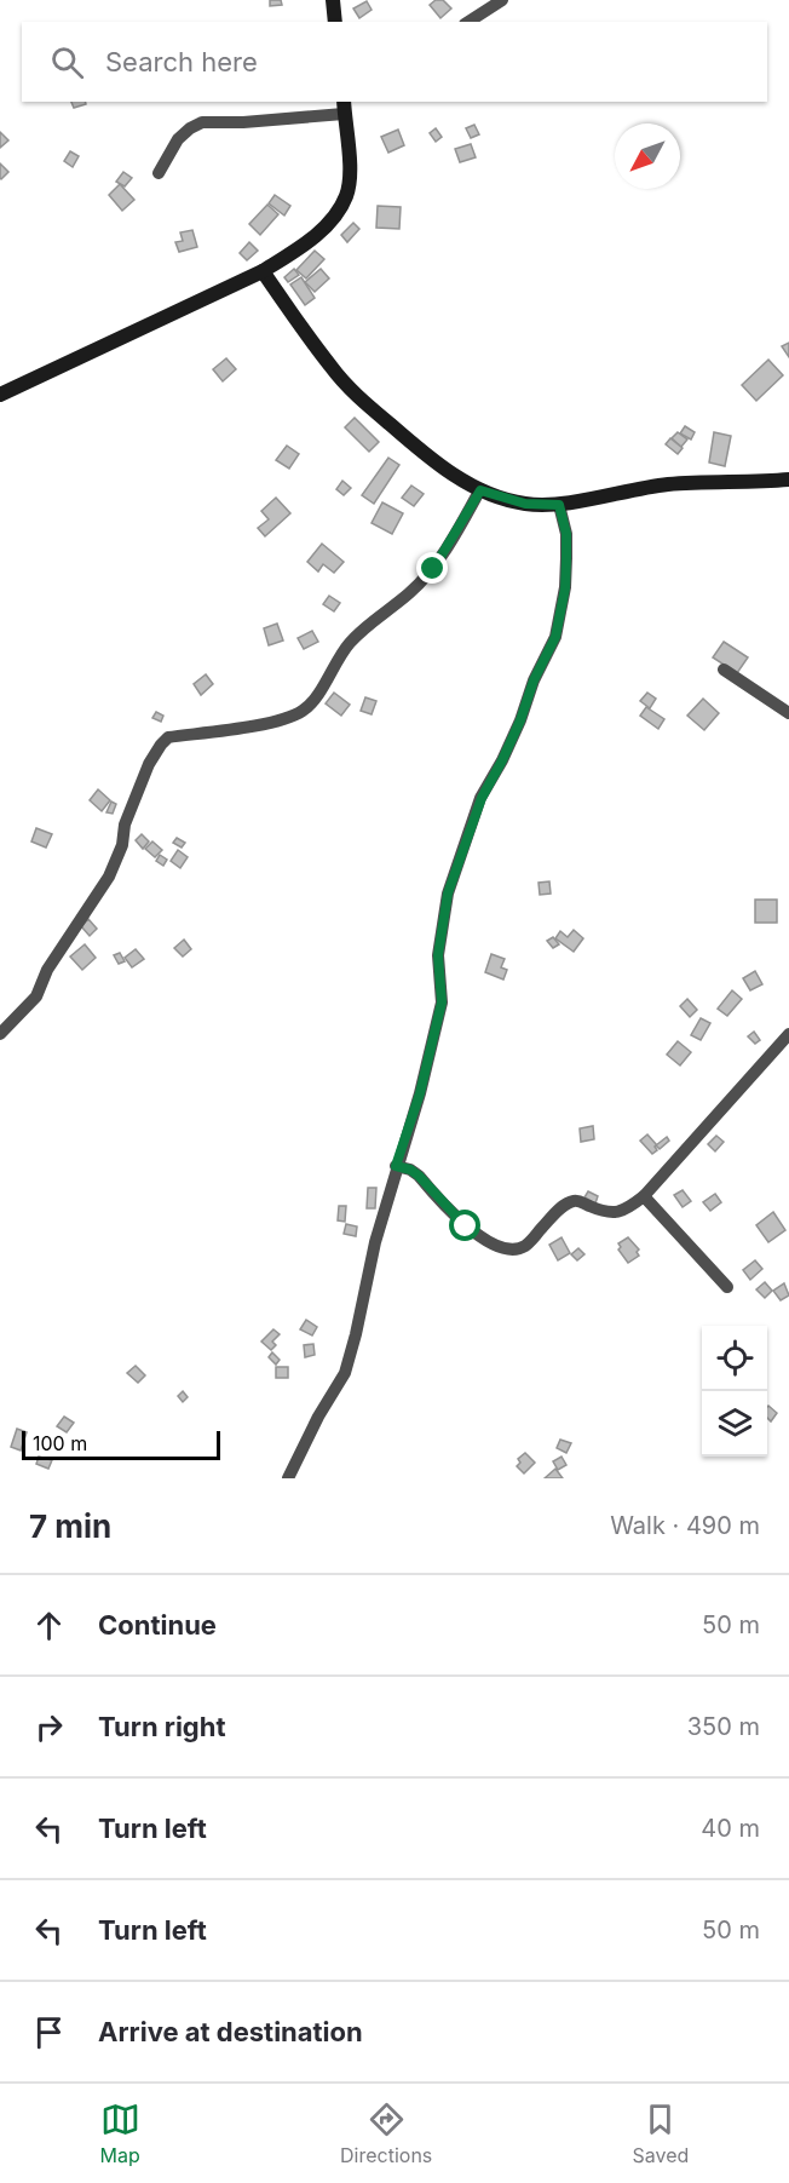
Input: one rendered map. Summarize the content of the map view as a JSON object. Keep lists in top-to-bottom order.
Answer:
{
  "scale_bar": "100 m",
  "north": "bottom left",
  "page": {
    "search": "Search here",
    "scale": "100 m",
    "heading": ["7 min", "Walk · 490 m"],
    "list": [
      ["Continue", "50 m"],
      ["Turn right", "350 m"],
      ["Turn left", "40 m"],
      ["Turn left", "50 m"],
      "Arrive at destination"
    ],
    "nav": ["Map", "Directions", "Saved"]
  }
}
